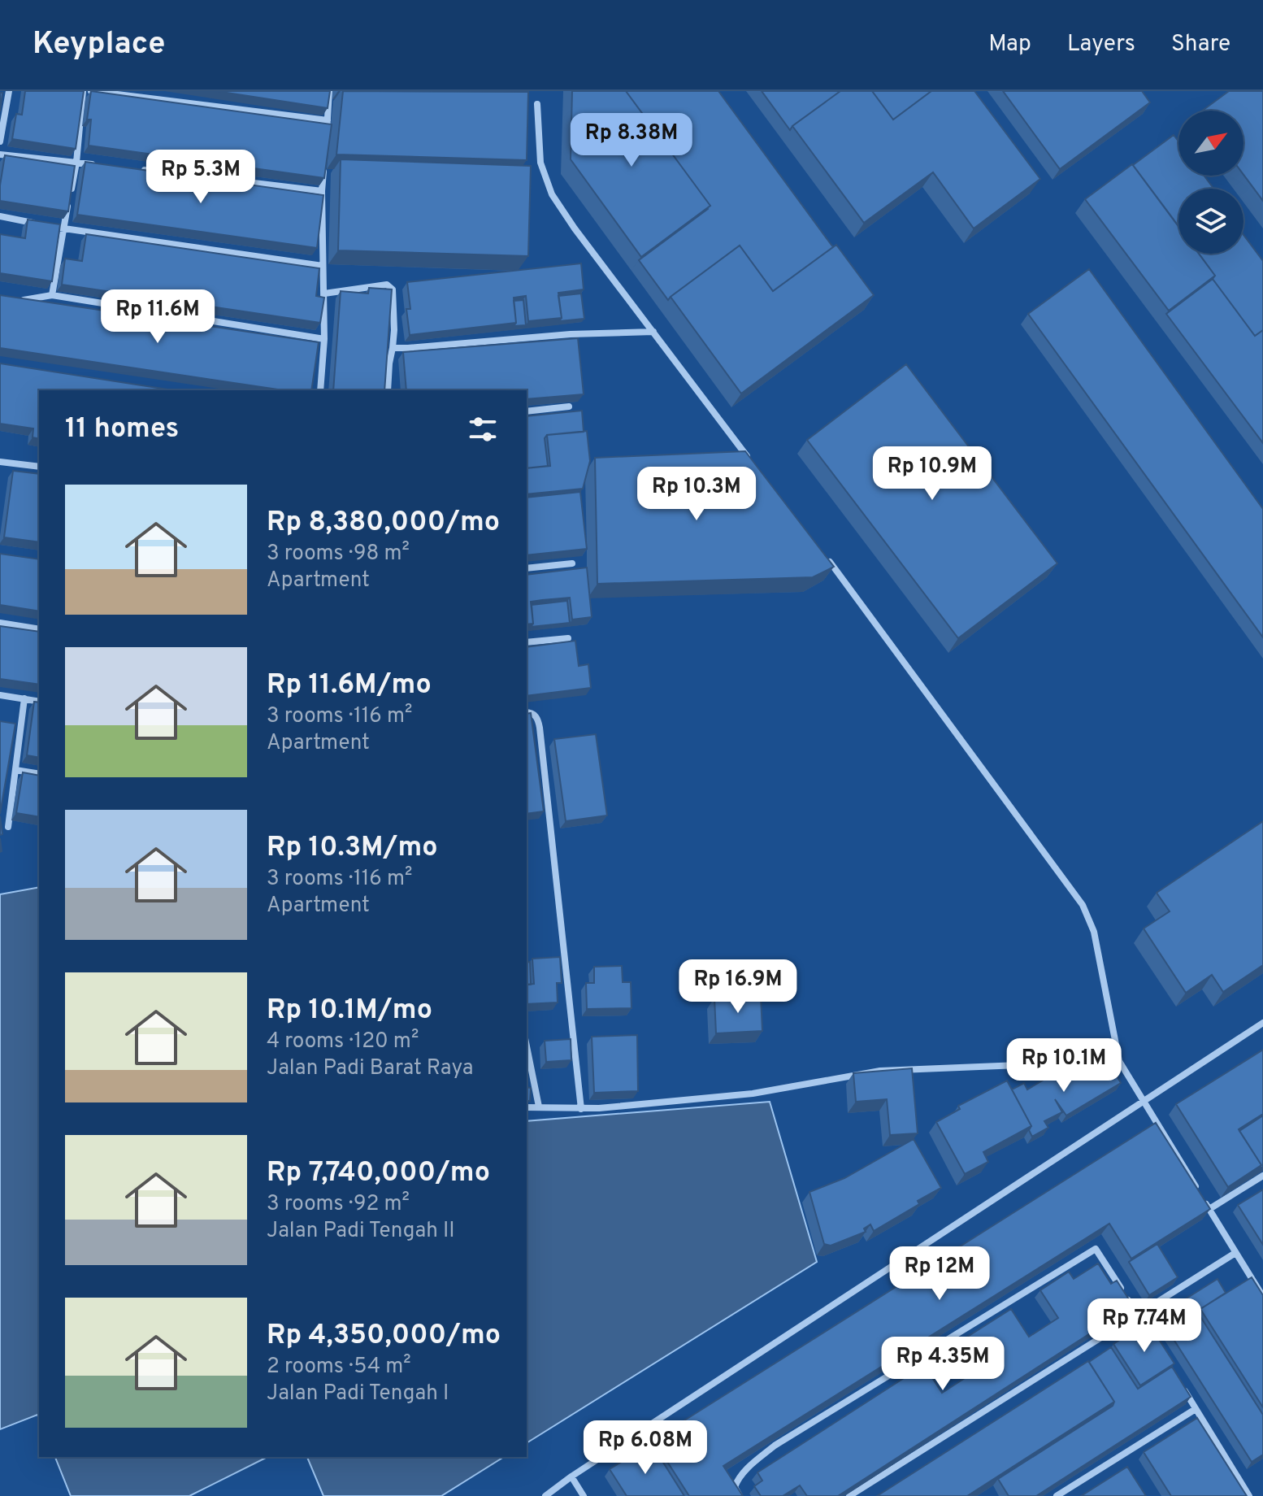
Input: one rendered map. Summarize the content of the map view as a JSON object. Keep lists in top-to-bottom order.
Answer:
{
  "north": "top right",
  "page": {
    "header": "Keyplace",
    "nav": ["Map", "Layers", "Share"],
    "price": [
      "Rp 8.38M",
      "Rp 5.3M",
      "Rp 11.6M",
      "Rp 10.9M",
      "Rp 10.3M",
      "Rp 16.9M",
      "Rp 10.1M",
      "Rp 12M",
      "Rp 7.74M",
      "Rp 4.35M",
      "Rp 6.08M"
    ],
    "heading": "11 homes",
    "list": [
      {
        "name": "Rp 8,380,000/mo",
        "note": "3 rooms · 98 m² · Apartment"
      },
      {
        "name": "Rp 11.6M/mo",
        "note": "3 rooms · 116 m² · Apartment"
      },
      {
        "name": "Rp 10.3M/mo",
        "note": "3 rooms · 116 m² · Apartment"
      },
      {
        "name": "Rp 10.1M/mo",
        "note": "4 rooms · 120 m² · Jalan Padi Barat Raya"
      },
      {
        "name": "Rp 7,740,000/mo",
        "note": "3 rooms · 92 m² · Jalan Padi Tengah II"
      },
      {
        "name": "Rp 4,350,000/mo",
        "note": "2 rooms · 54 m² · Jalan Padi Tengah I"
      }
    ]
  }
}
